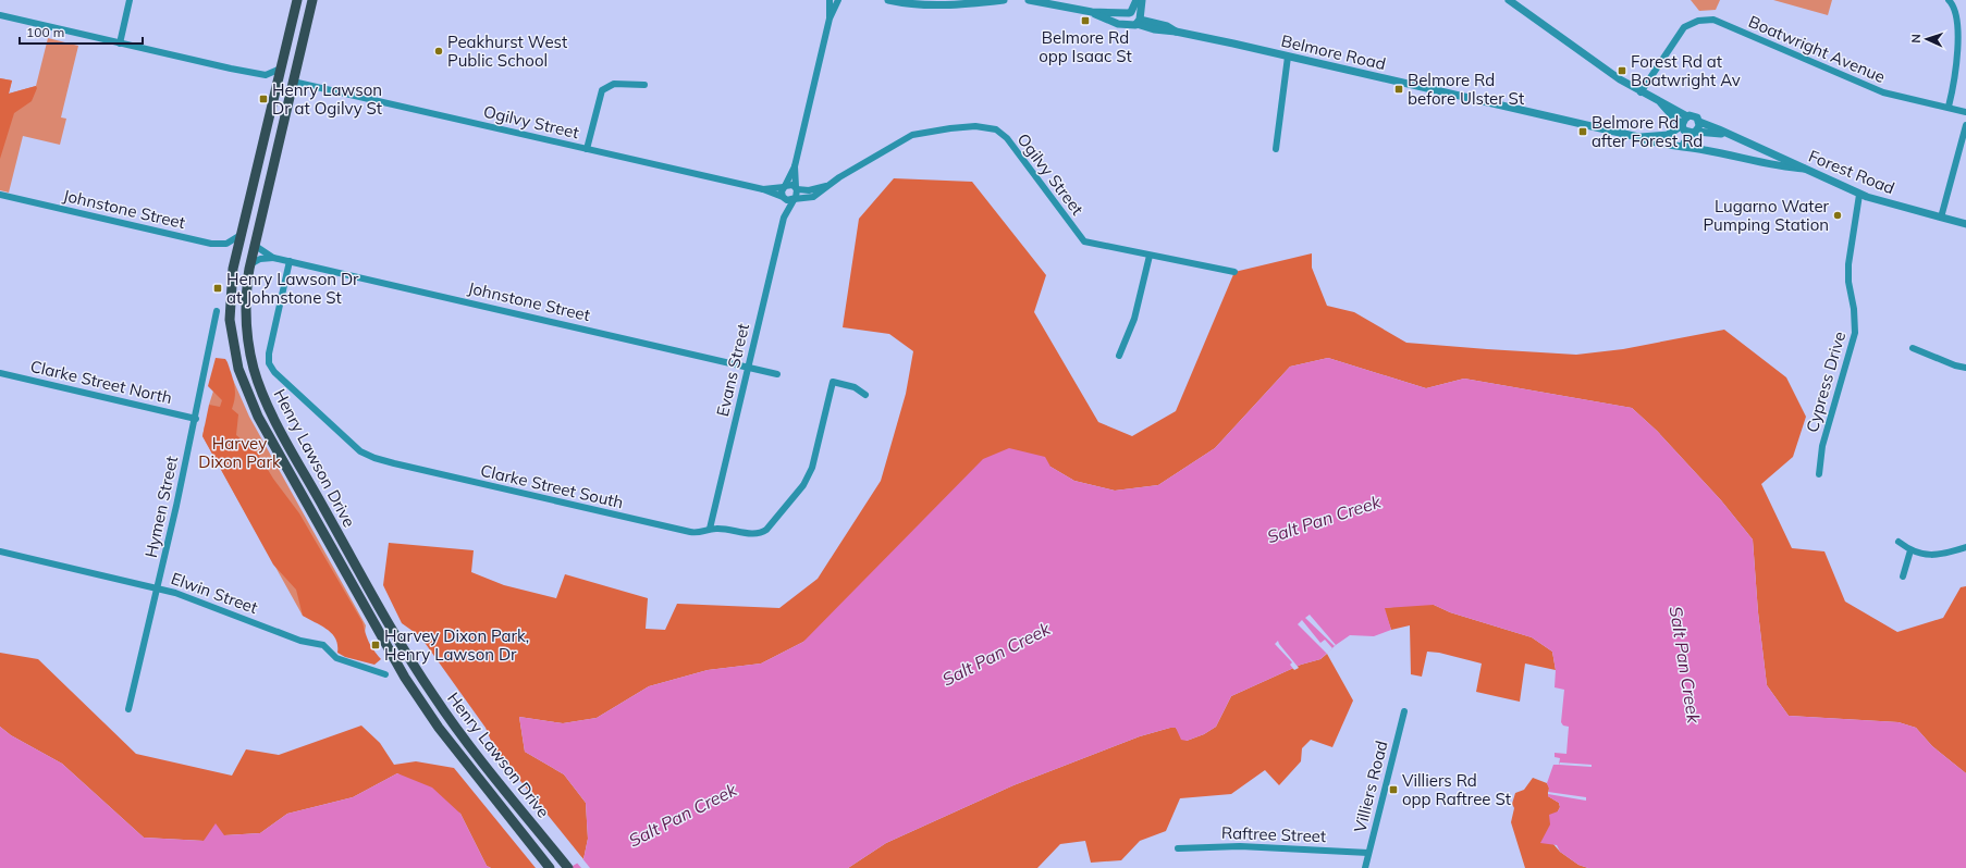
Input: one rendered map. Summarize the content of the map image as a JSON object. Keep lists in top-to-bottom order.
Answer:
{
  "streets": {
    "main road": ["Henry Lawson Drive"],
    "street": [
      "Boatwright Avenue",
      "Belmore Road",
      "Ogilvy Street",
      "Forest Road",
      "Johnstone Street",
      "Evans Street",
      "Clarke Street North",
      "Cypress Drive",
      "Clarke Street South",
      "Hymen Street",
      "Elwin Street",
      "Villiers Road",
      "Raftree Street"
    ]
  },
  "crossings": [
    ["Belmore Road", "Forest Road"],
    ["Ogilvy Street", "Evans Street"],
    ["Ogilvy Street", "Henry Lawson Drive"],
    ["Forest Road", "Cypress Drive"],
    ["Johnstone Street", "Evans Street"],
    ["Johnstone Street", "Henry Lawson Drive"],
    ["Johnstone Street", "Clarke Street South"],
    ["Evans Street", "Clarke Street South"],
    ["Clarke Street North", "Hymen Street"],
    ["Hymen Street", "Elwin Street"],
    ["Villiers Road", "Raftree Street"]
  ],
  "water": ["Salt Pan Creek"],
  "parks": ["Harvey Dixon Park"],
  "places": {
    "transit": [
      "Belmore Rd opp Isaac St",
      "Forest Rd at Boatwright Av",
      "Belmore Rd before Ulster St",
      "Henry Lawson Dr at Ogilvy St",
      "Belmore Rd after Forest Rd",
      "Henry Lawson Dr at Johnstone St",
      "Harvey Dixon Park, Henry Lawson Dr",
      "Villiers Rd opp Raftree St"
    ],
    "other": ["Peakhurst West Public School", "Lugarno Water Pumping Station"]
  },
  "scale_bar": "100 m",
  "north": "left"
}
